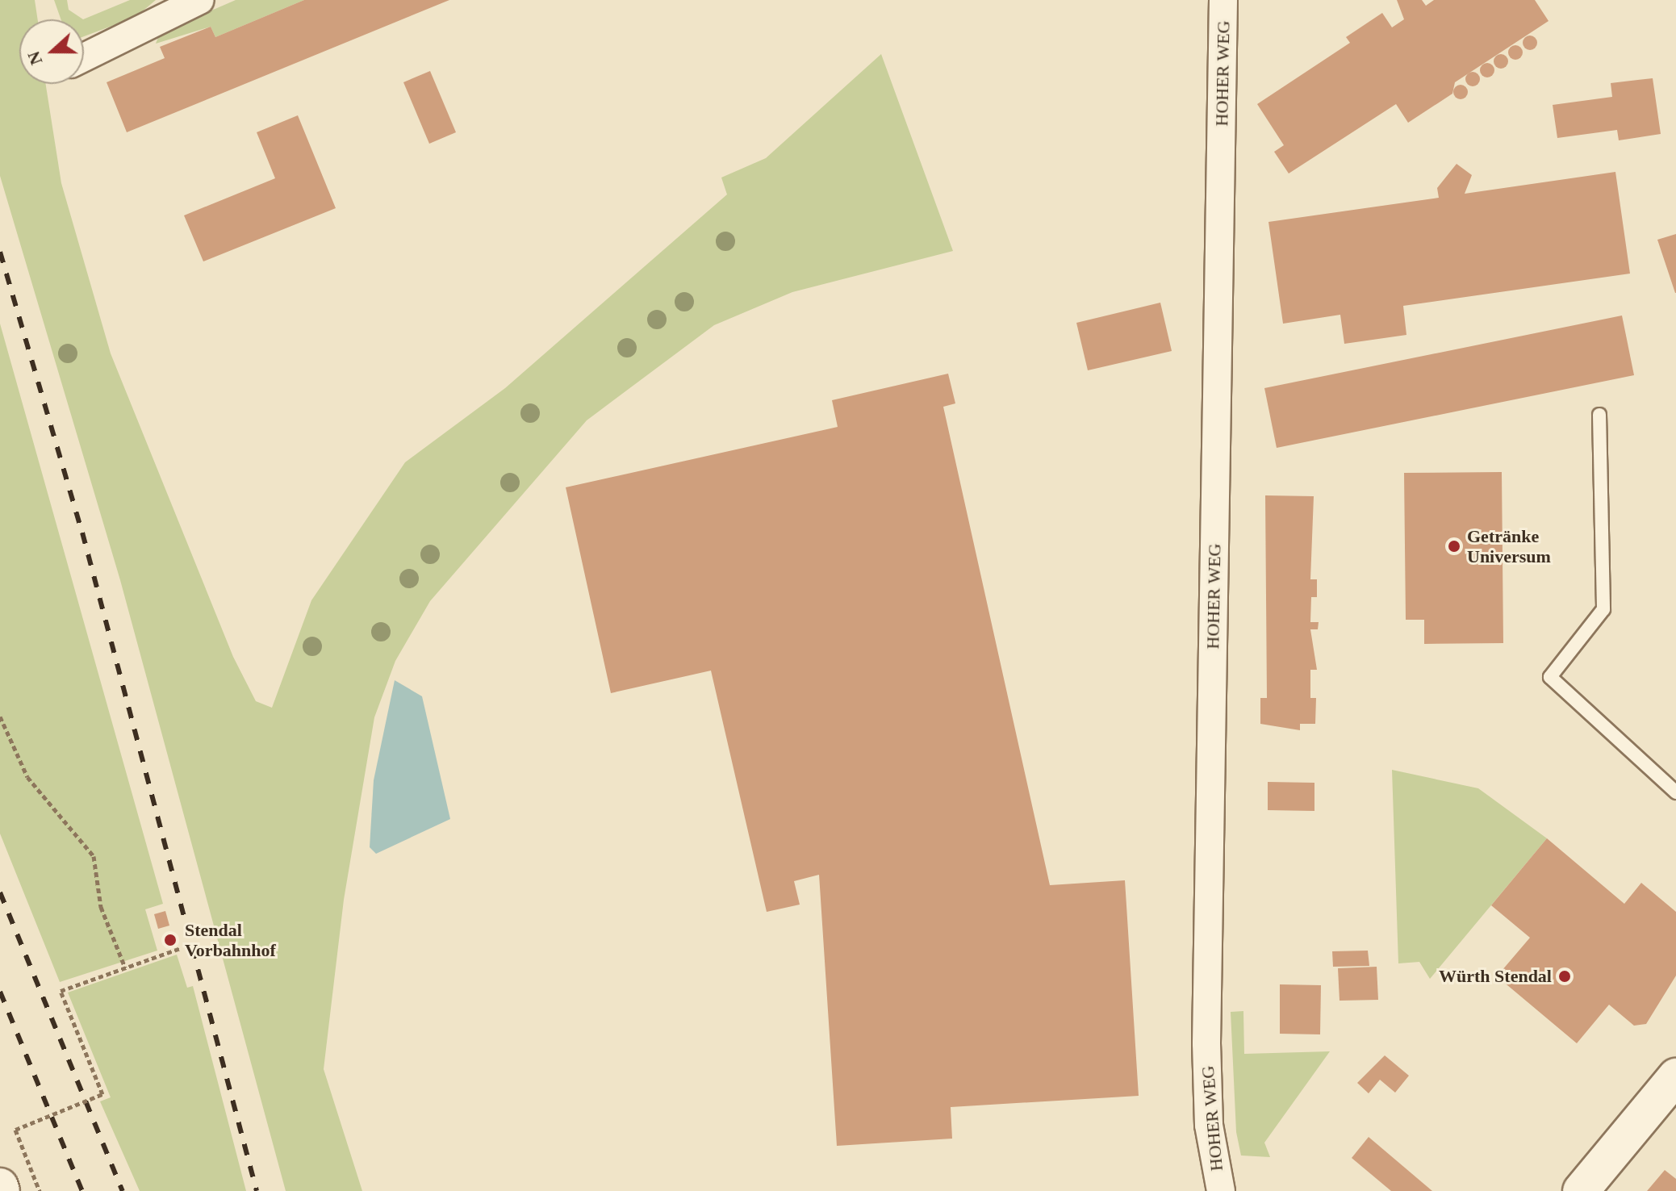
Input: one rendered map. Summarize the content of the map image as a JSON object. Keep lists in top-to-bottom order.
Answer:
{
  "streets": {
    "street": ["HOHER WEG"]
  },
  "places": ["Getränke Universum", "Stendal Vorbahnhof", "Würth Stendal"],
  "north": "left"
}
